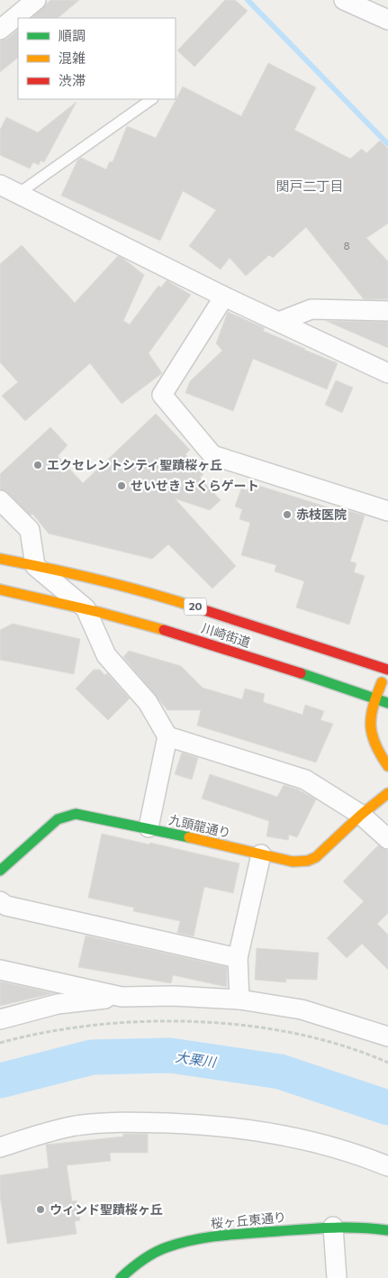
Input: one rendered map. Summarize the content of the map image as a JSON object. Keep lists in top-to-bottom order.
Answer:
{
  "streets": {
    "main road": [
      "20",
      "川崎街道",
      "九頭龍通り",
      "桜ヶ丘東通り"
    ]
  },
  "crossings": [
    ["20", "川崎街道"]
  ],
  "districts": ["関戸二丁目"],
  "water": ["大栗川"],
  "places": [
    "エクセレントシティ聖蹟桜ヶ丘",
    "せいせき さくらゲート",
    "赤枝医院",
    "ウィンド聖蹟桜ヶ丘"
  ],
  "house_numbers": ["8"],
  "legend": ["順調", "混雑", "渋滞"]
}
